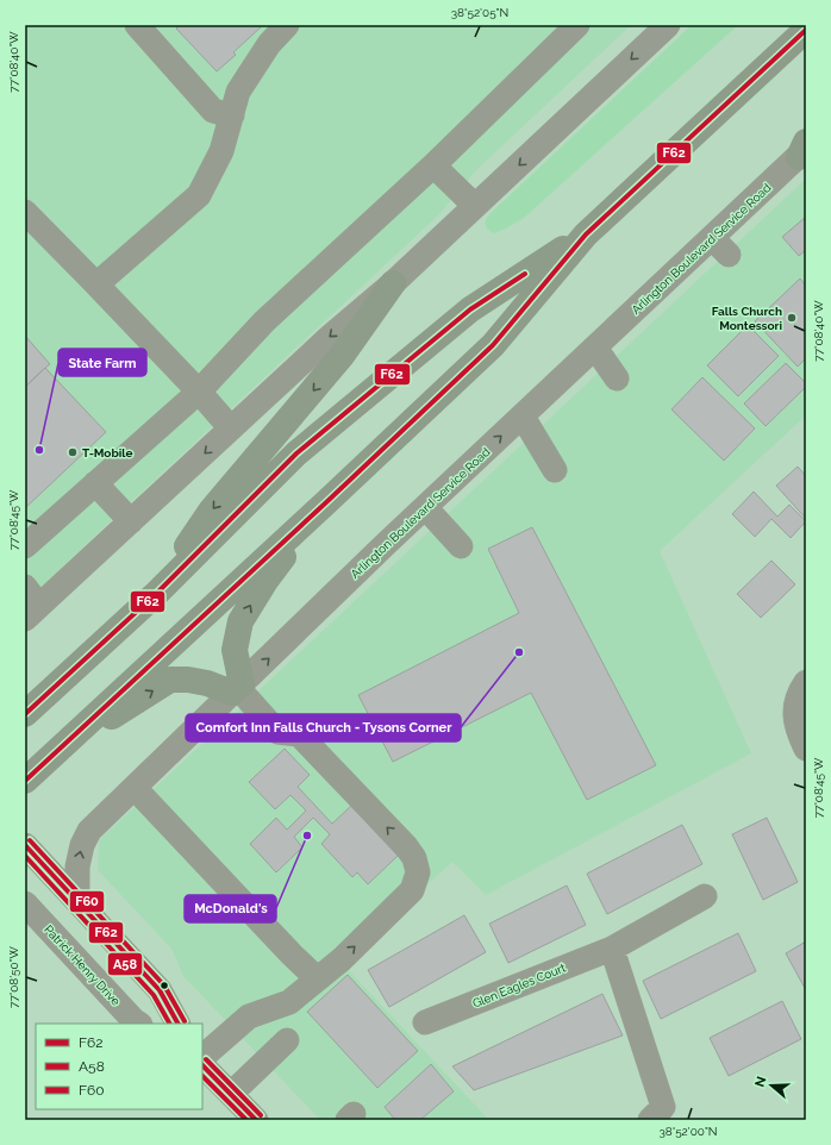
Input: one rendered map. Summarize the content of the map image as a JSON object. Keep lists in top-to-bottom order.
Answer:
{
  "streets": {
    "street": ["Arlington Boulevard Service Road", "Patrick Henry Drive", "Glen Eagles Court"]
  },
  "places": [
    "Falls Church Montessori",
    "State Farm",
    "T-Mobile",
    "Comfort Inn Falls Church - Tysons Corner",
    "McDonald's"
  ],
  "lines": ["transit line F62", "transit line F60", "transit line A58"],
  "legend": ["F62", "A58", "F60"],
  "north": "left",
  "coordinates": [
    "38°52'05\"N",
    "77°08'40\"W",
    "77°08'45\"W",
    "77°08'50\"W",
    "38°52'00\"N"
  ]
}
